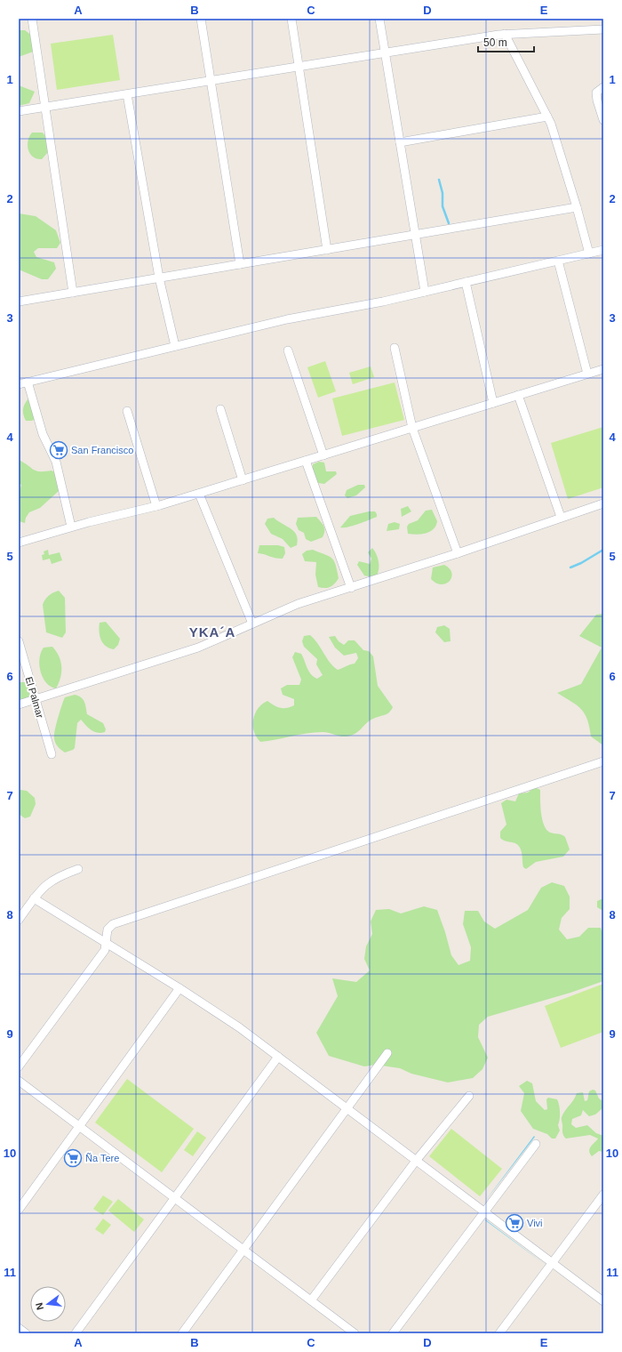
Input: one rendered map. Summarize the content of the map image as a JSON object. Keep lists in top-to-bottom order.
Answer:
{
  "streets": {
    "street": ["El Palmar"]
  },
  "districts": ["YKA´A"],
  "places": {
    "supermarket": ["San Francisco", "Ña Tere", "Vivi"]
  },
  "scale_bar": "50 m",
  "north": "left",
  "grid": {
    "columns": [
      "A",
      "B",
      "C",
      "D",
      "E"
    ],
    "rows": [
      "1",
      "2",
      "3",
      "4",
      "5",
      "6",
      "7",
      "8",
      "9",
      "10",
      "11"
    ]
  }
}
